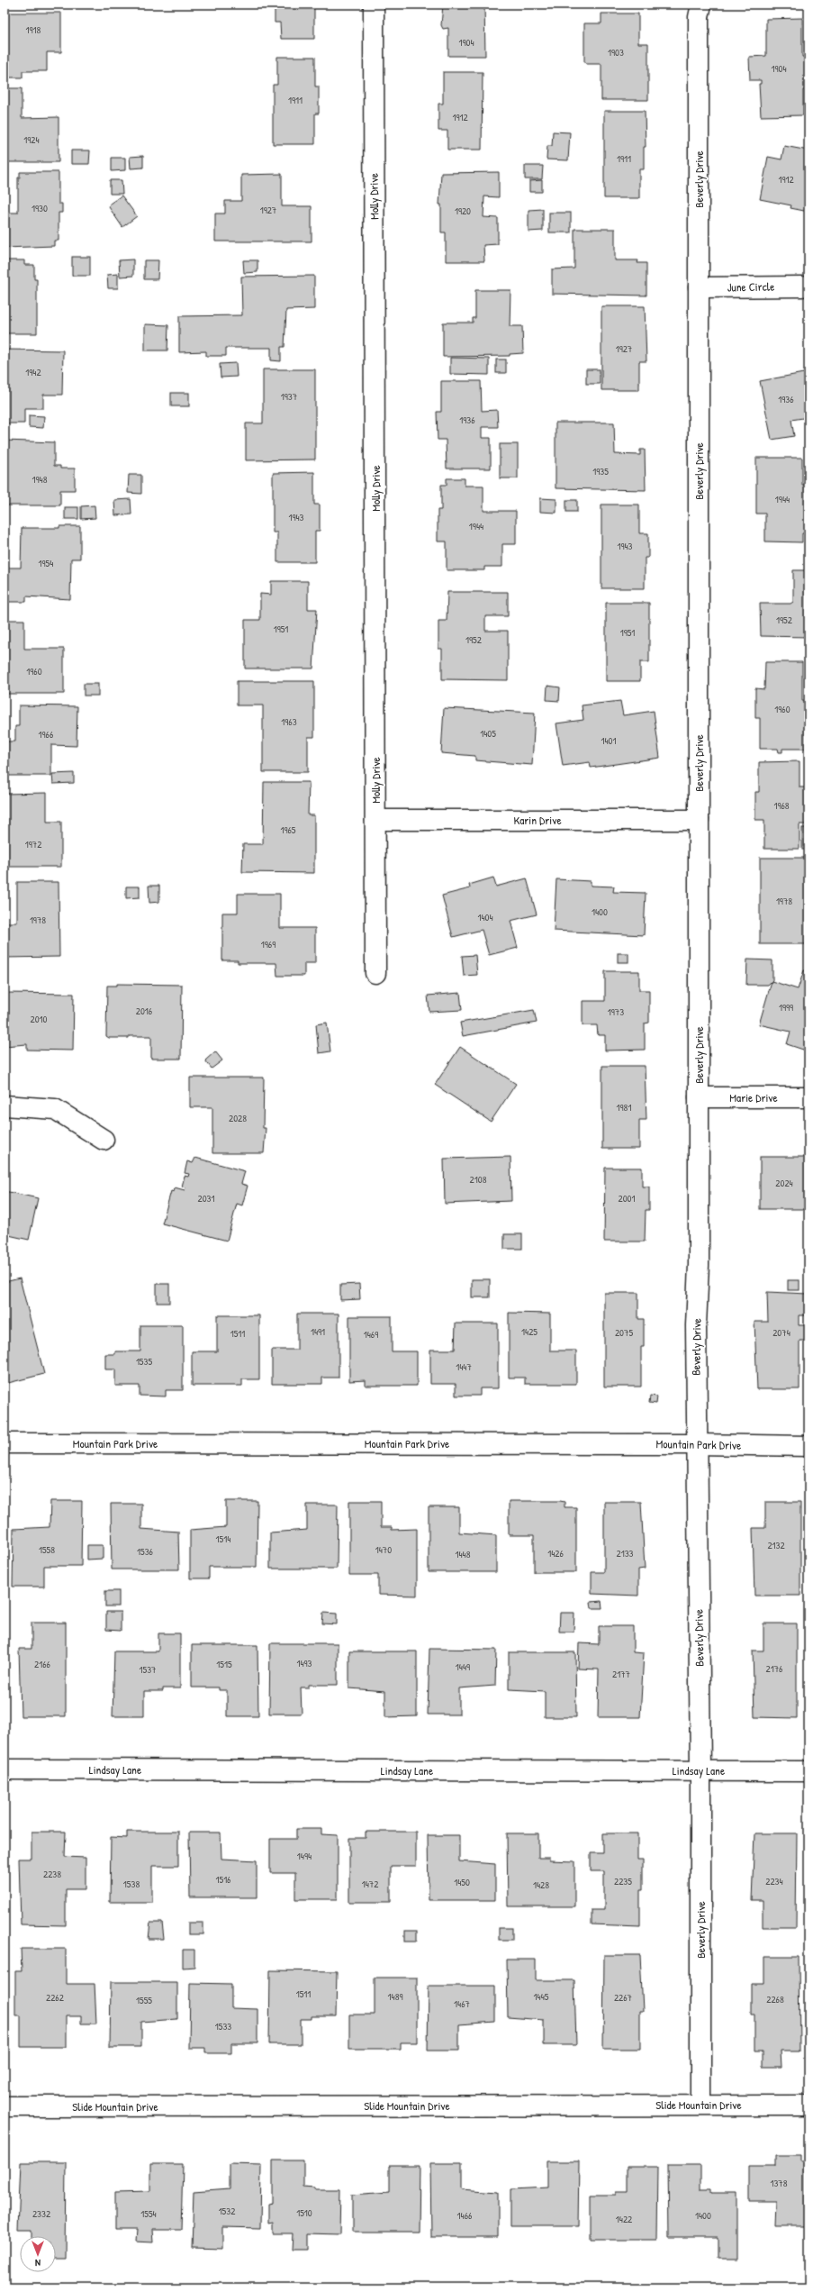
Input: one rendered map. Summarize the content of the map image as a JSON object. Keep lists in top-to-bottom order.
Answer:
{
  "streets": {
    "street": [
      "Beverly Drive",
      "Molly Drive",
      "June Circle",
      "Karin Drive",
      "Marie Drive",
      "Mountain Park Drive",
      "Lindsay Lane",
      "Slide Mountain Drive"
    ]
  },
  "crossings": [
    ["Beverly Drive", "June Circle"],
    ["Beverly Drive", "Karin Drive"],
    ["Beverly Drive", "Marie Drive"],
    ["Beverly Drive", "Mountain Park Drive"],
    ["Beverly Drive", "Lindsay Lane"],
    ["Beverly Drive", "Slide Mountain Drive"],
    ["Molly Drive", "Karin Drive"]
  ],
  "house_numbers": [
    "1918",
    "1904",
    "1903",
    "1904",
    "1911",
    "1912",
    "1924",
    "1911",
    "1912",
    "1930",
    "1927",
    "1920",
    "1927",
    "1942",
    "1937",
    "1936",
    "1936",
    "1935",
    "1948",
    "1944",
    "1943",
    "1944",
    "1943",
    "1954",
    "1952",
    "1951",
    "1951",
    "1952",
    "1960",
    "1960",
    "1963",
    "1405",
    "1966",
    "1401",
    "1968",
    "1965",
    "1972",
    "1978",
    "1400",
    "1404",
    "1978",
    "1969",
    "1999",
    "2016",
    "1973",
    "2010",
    "1981",
    "2028",
    "2108",
    "2024",
    "2031",
    "2001",
    "1491",
    "1425",
    "2075",
    "2074",
    "1511",
    "1469",
    "1535",
    "1447",
    "1514",
    "2132",
    "1558",
    "1470",
    "1536",
    "1426",
    "2133",
    "1448",
    "1493",
    "2166",
    "1515",
    "1449",
    "2176",
    "1537",
    "2177",
    "1494",
    "2238",
    "1516",
    "2235",
    "2234",
    "1450",
    "1538",
    "1472",
    "1428",
    "1511",
    "1489",
    "1445",
    "2262",
    "2267",
    "2268",
    "1555",
    "1467",
    "1533",
    "1378",
    "1532",
    "1510",
    "2332",
    "1554",
    "1466",
    "1400",
    "1422"
  ],
  "north": "bottom"
}
